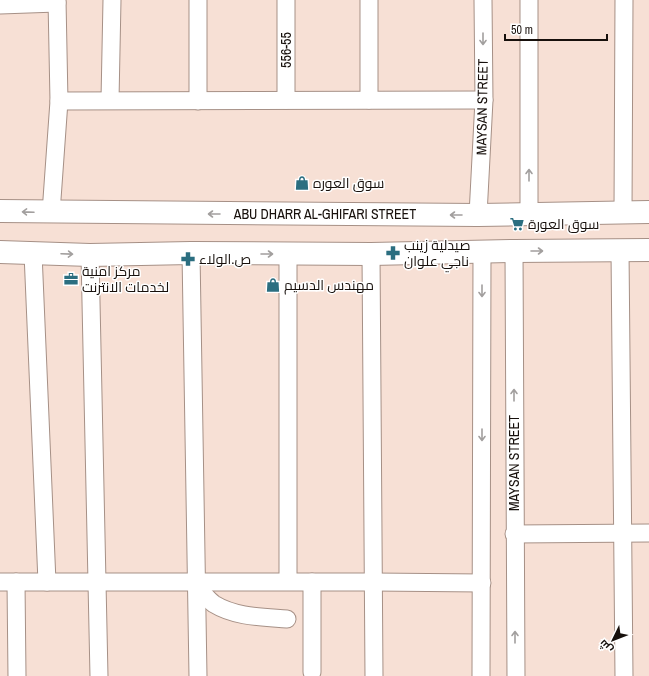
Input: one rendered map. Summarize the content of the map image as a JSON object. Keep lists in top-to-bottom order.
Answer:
{
  "streets": {
    "main road": ["ABU DHARR AL-GHIFARI STREET"],
    "street": ["556-55", "MAYSAN STREET"]
  },
  "crossings": [
    ["MAYSAN STREET", "ABU DHARR AL-GHIFARI STREET"]
  ],
  "places": {
    "shop": ["سوق العوره", "مهندس الدسيم"],
    "supermarket": ["سوق العورة"],
    "pharmacy": ["صيدلية زينب ناجي علوان", "ص.الولاء"],
    "office": ["مركز امنية لخدمات الانترنت"]
  },
  "scale_bar": "50 m",
  "north": "bottom left"
}
